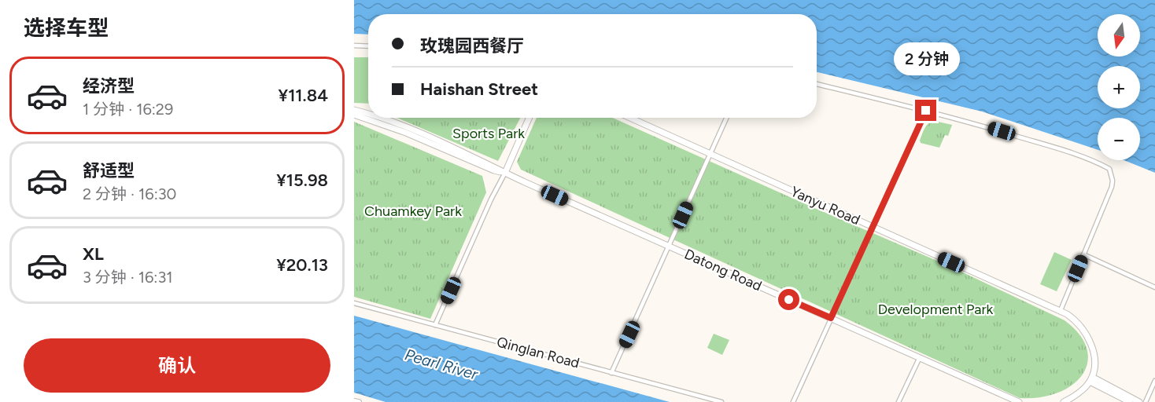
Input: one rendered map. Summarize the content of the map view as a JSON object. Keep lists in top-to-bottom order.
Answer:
{
  "streets": {
    "main road": ["Yanyu Road", "Datong Road"],
    "street": ["Qinglan Road"]
  },
  "water": ["Pearl River"],
  "parks": ["Sports Park", "Chuamkey Park", "Development Park"],
  "north": "bottom",
  "page": {
    "heading": "选择车型",
    "map_buttons": ["+", "−"],
    "banner": ["玫瑰园西餐厅", "Haishan Street"],
    "bubble": "2 分钟",
    "list": [
      {
        "name": "经济型",
        "note": "1 分钟 · 16:29",
        "value": "¥11.84"
      },
      {
        "name": "舒适型",
        "note": "2 分钟 · 16:30",
        "value": "¥15.98"
      },
      {
        "name": "XL",
        "note": "3 分钟 · 16:31",
        "value": "¥20.13"
      }
    ],
    "buttons": "确认"
  }
}
